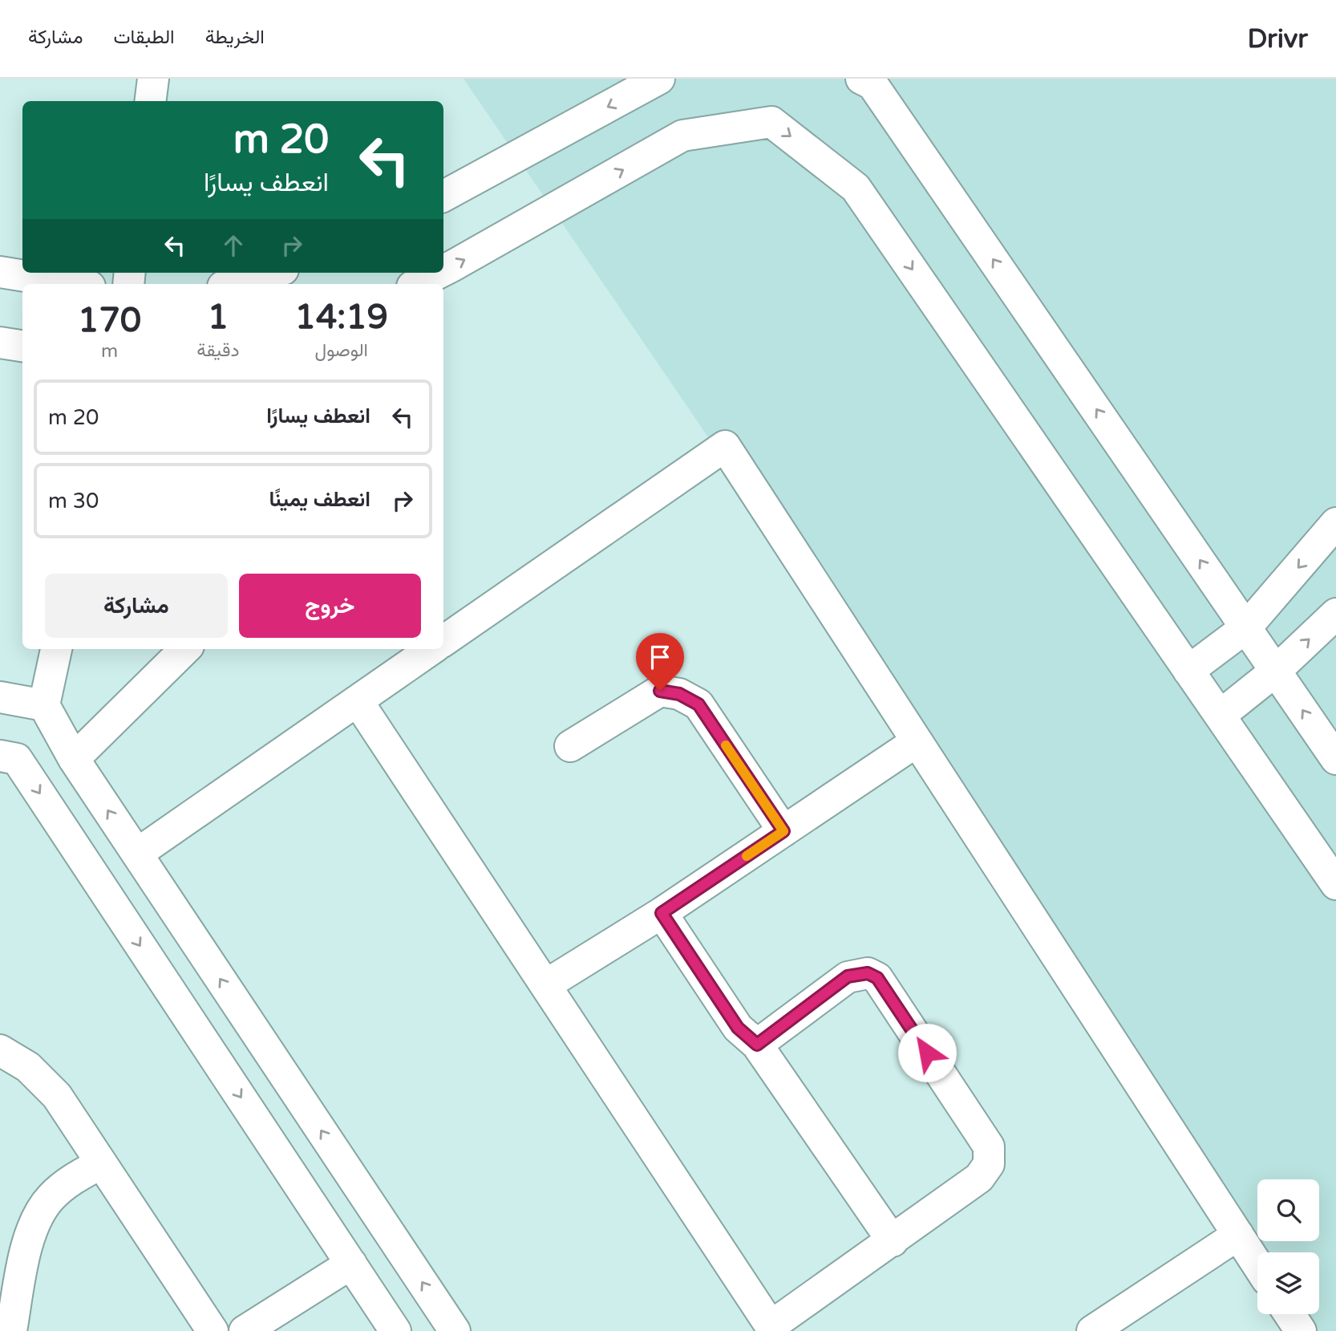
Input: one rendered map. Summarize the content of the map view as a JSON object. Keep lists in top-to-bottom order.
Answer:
{
  "page": {
    "header": "Drivr",
    "nav": ["الخريطة", "الطبقات", "مشاركة"],
    "turn": ["20 m", "انعطف يسارًا"],
    "eta": [
      "14:19",
      "الوصول",
      "1",
      "دقيقة",
      "170",
      "m"
    ],
    "list": [
      {
        "name": "انعطف يسارًا",
        "value": "20 m"
      },
      {
        "name": "انعطف يمينًا",
        "value": "30 m"
      }
    ],
    "buttons": ["خروج", "مشاركة"]
  }
}
